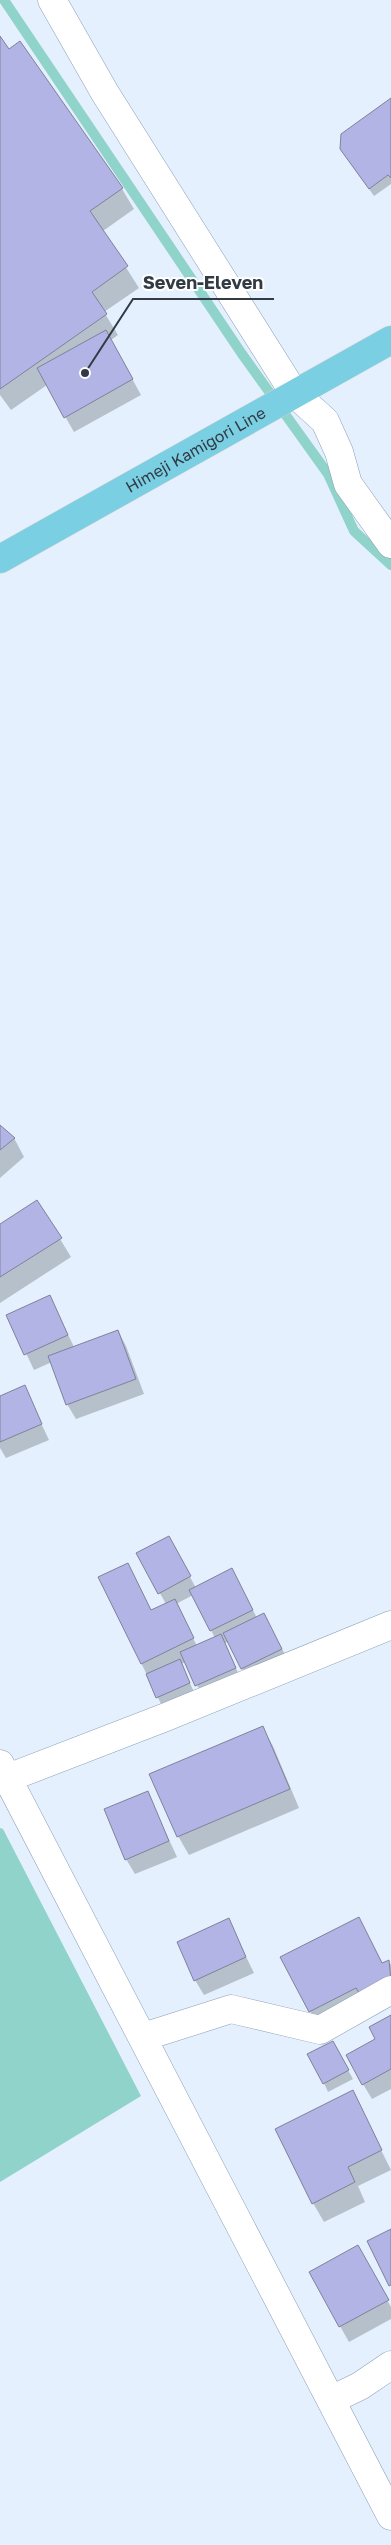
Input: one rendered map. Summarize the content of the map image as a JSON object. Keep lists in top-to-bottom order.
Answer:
{
  "streets": {
    "main road": ["Himeji Kamigori Line"]
  },
  "places": ["Seven-Eleven"]
}
